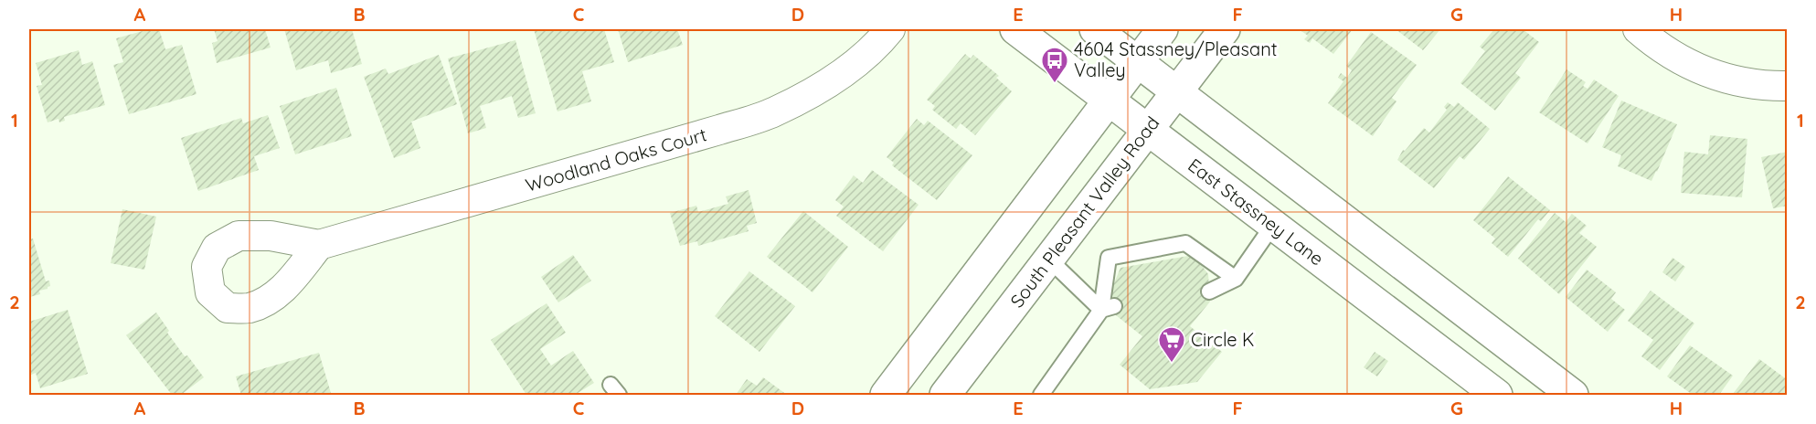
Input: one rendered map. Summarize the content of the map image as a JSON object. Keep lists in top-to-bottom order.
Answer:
{
  "streets": {
    "main road": ["South Pleasant Valley Road", "East Stassney Lane"],
    "street": ["Woodland Oaks Court"]
  },
  "crossings": [
    ["South Pleasant Valley Road", "East Stassney Lane"]
  ],
  "places": {
    "bus stop": ["4604 Stassney/Pleasant Valley"],
    "supermarket": ["Circle K"]
  },
  "grid": {
    "columns": [
      "A",
      "B",
      "C",
      "D",
      "E",
      "F",
      "G",
      "H"
    ],
    "rows": ["1", "2"]
  }
}
